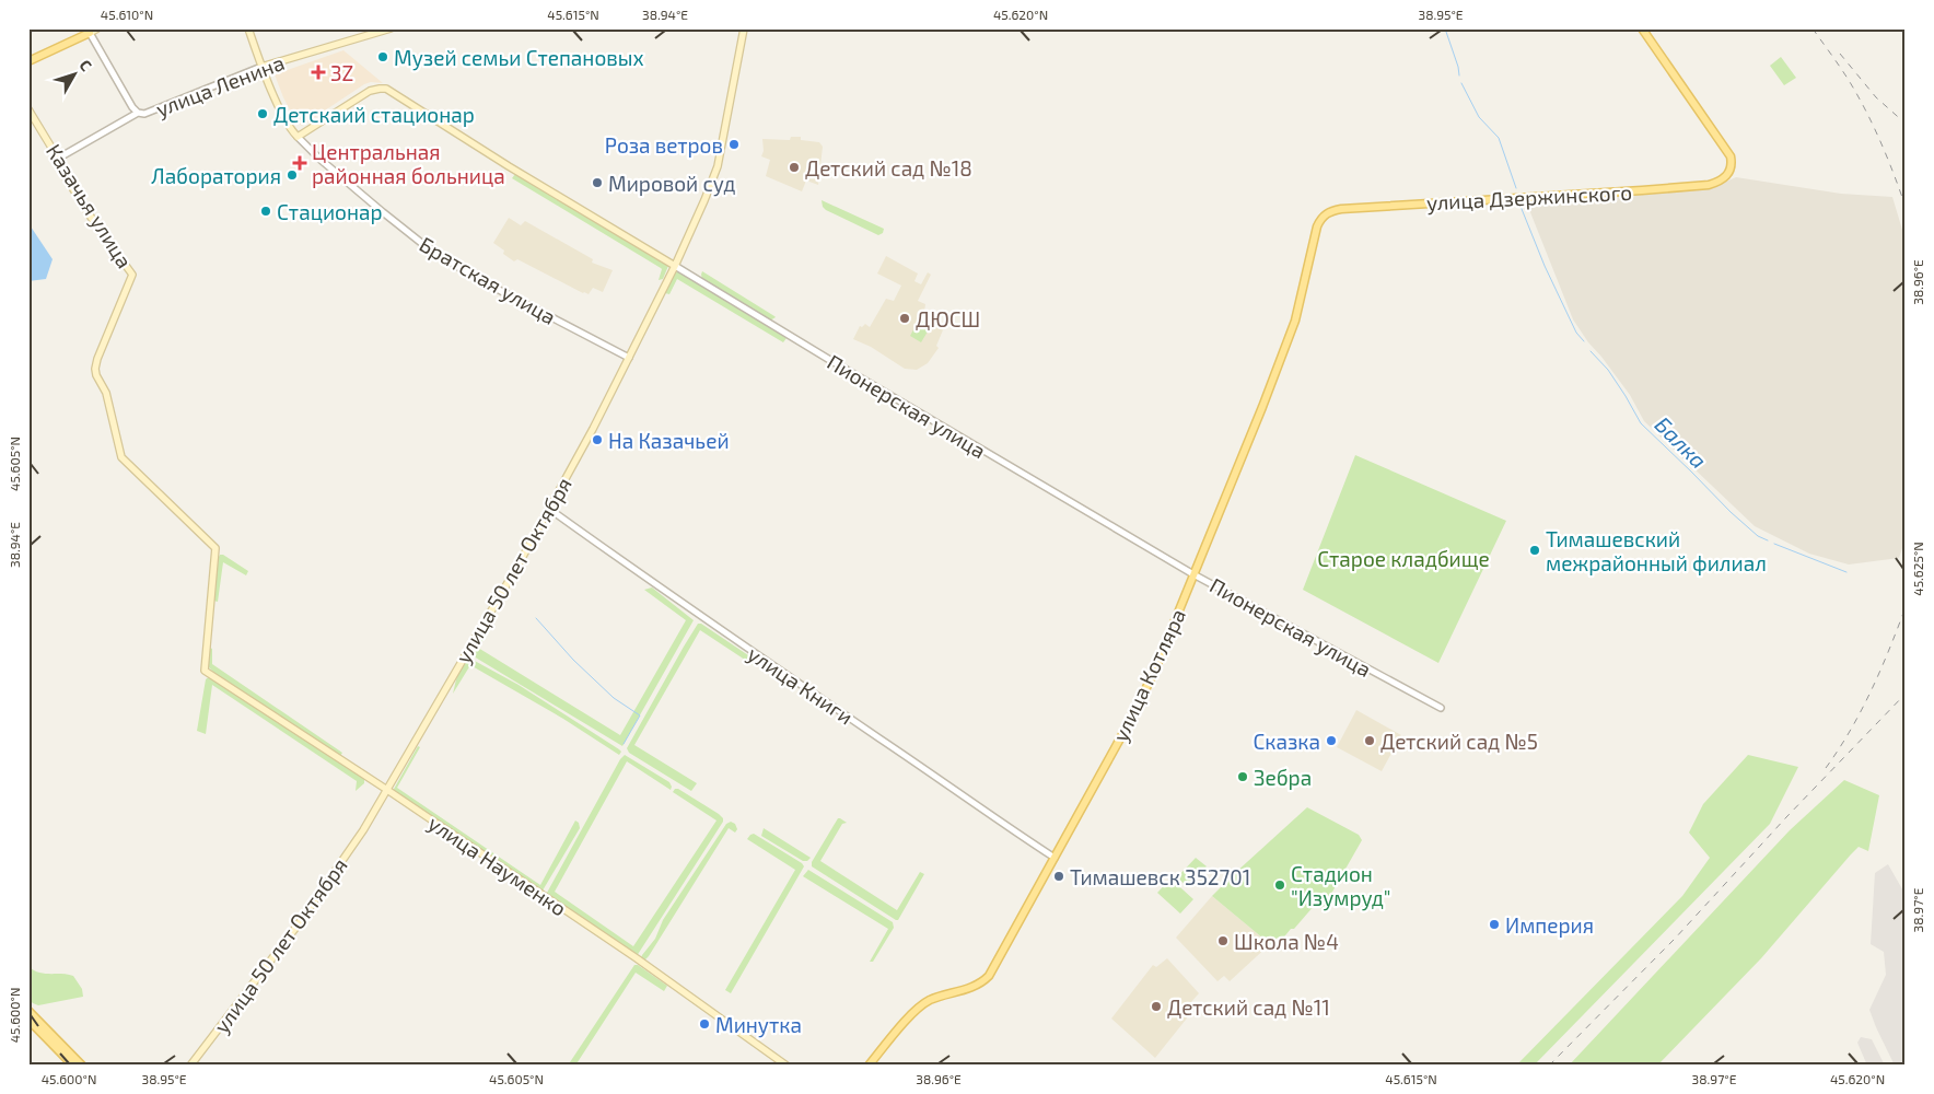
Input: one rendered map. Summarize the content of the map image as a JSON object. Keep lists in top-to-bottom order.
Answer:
{
  "streets": {
    "main road": [
      "улица Ленина",
      "улица Дзержинского",
      "Казачья улица",
      "Братская улица",
      "Пионерская улица",
      "улица 50 лет Октября",
      "улица Котляра",
      "улица Науменко"
    ],
    "street": ["улица Книги"]
  },
  "crossings": [
    ["улица Ленина", "Казачья улица"],
    ["улица Ленина", "Братская улица"],
    ["улица Дзержинского", "улица Котляра"],
    ["Казачья улица", "улица Науменко"],
    ["Братская улица", "Пионерская улица"],
    ["Братская улица", "улица 50 лет Октября"],
    ["Пионерская улица", "улица 50 лет Октября"],
    ["Пионерская улица", "улица Котляра"],
    ["улица 50 лет Октября", "улица Книги"],
    ["улица 50 лет Октября", "улица Науменко"],
    ["улица Котляра", "улица Книги"]
  ],
  "water": ["Балка"],
  "parks": ["Старое кладбище"],
  "places": {
    "other": [
      "Музей семьи Степановых",
      "Детскаий стационар",
      "Роза ветров",
      "Детский сад №18",
      "Лаборатория",
      "Мировой суд",
      "Стационар",
      "ДЮСШ",
      "На Казачьей",
      "Тимашевский межрайонный филиал",
      "Сказка",
      "Детский сад №5",
      "Зебра",
      "Тимашевск 352701",
      "Стадион \"Изумруд\"",
      "Империя",
      "Школа №4",
      "Детский сад №11",
      "Минутка"
    ],
    "health": ["3Z", "Центральная районная больница"]
  },
  "north": "top right",
  "coordinates": [
    "45.610°N",
    "45.615°N",
    "38.94°E",
    "45.620°N",
    "38.95°E",
    "38.96°E",
    "45.605°N",
    "45.625°N",
    "38.97°E",
    "45.600°N"
  ]
}
